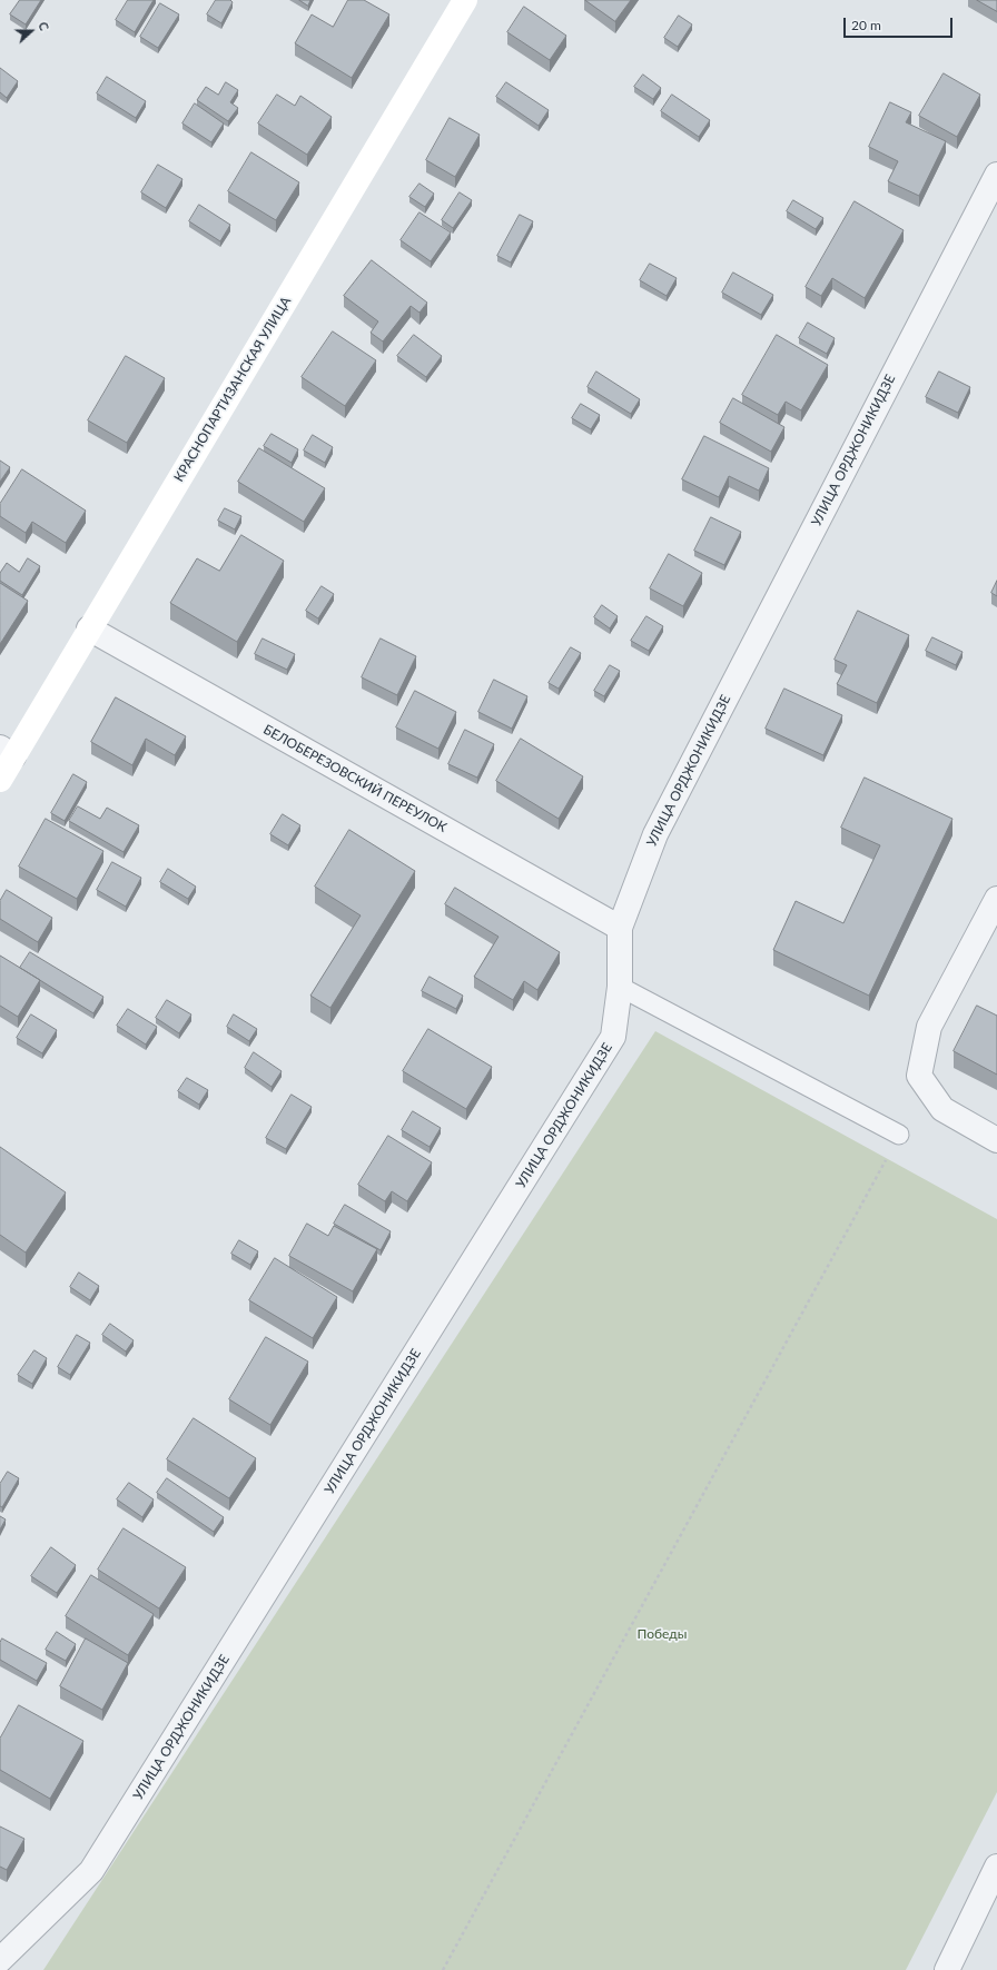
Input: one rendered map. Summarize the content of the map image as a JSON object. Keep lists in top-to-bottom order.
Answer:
{
  "streets": {
    "street": ["КРАСНОПАРТИЗАНСКАЯ УЛИЦА", "УЛИЦА ОРДЖОНИКИДЗЕ", "БЕЛОБЕРЕЗОВСКИЙ ПЕРЕУЛОК"]
  },
  "crossings": [
    ["КРАСНОПАРТИЗАНСКАЯ УЛИЦА", "БЕЛОБЕРЕЗОВСКИЙ ПЕРЕУЛОК"],
    ["УЛИЦА ОРДЖОНИКИДЗЕ", "БЕЛОБЕРЕЗОВСКИЙ ПЕРЕУЛОК"]
  ],
  "parks": ["Победы"],
  "scale_bar": "20 m",
  "north": "right"
}
